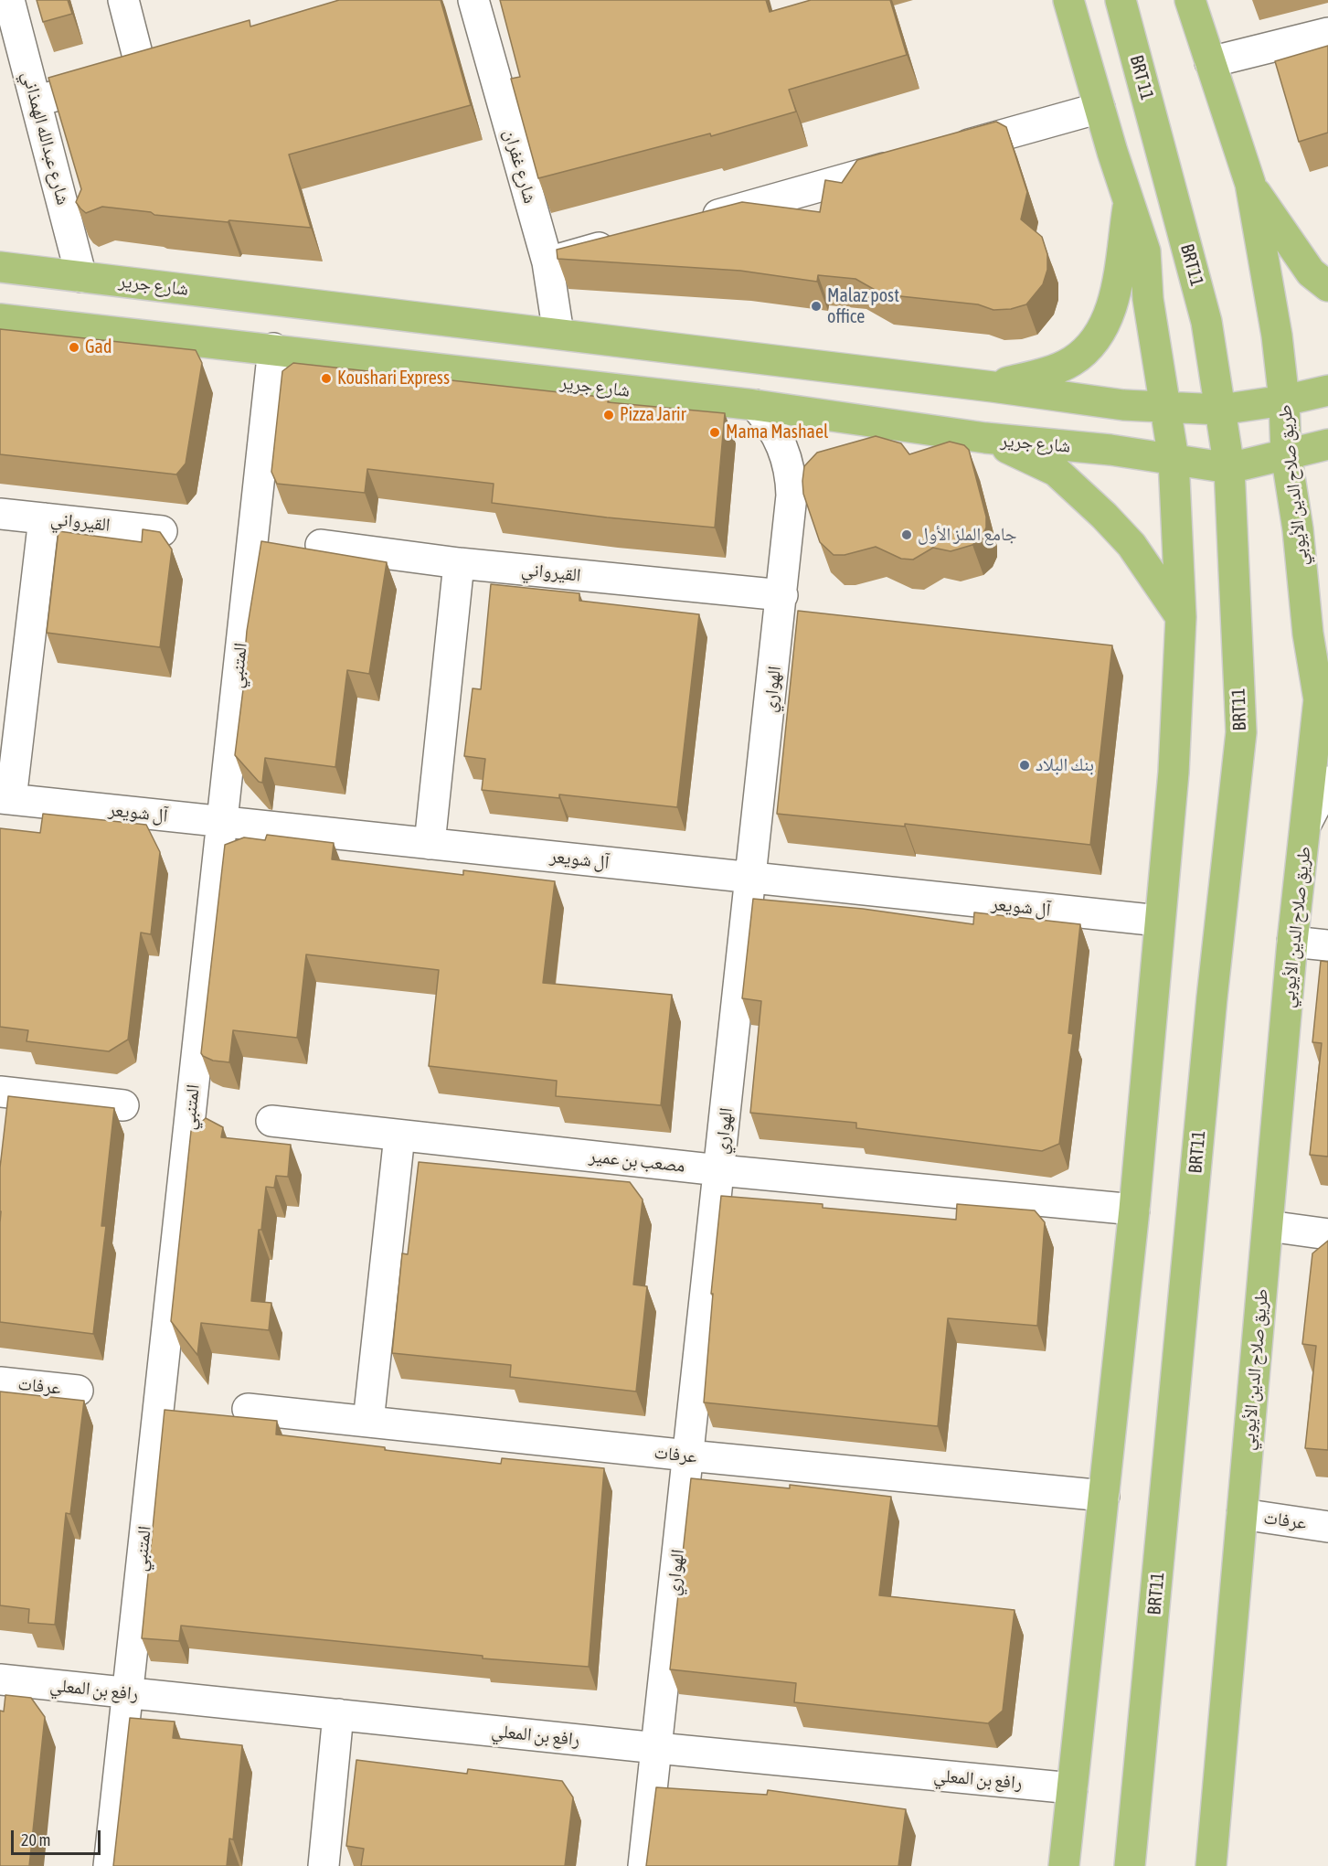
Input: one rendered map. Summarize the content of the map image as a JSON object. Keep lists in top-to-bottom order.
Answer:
{
  "streets": {
    "main road": [
      "BRT 11",
      "BRT11",
      "شارع جرير",
      "طريق صلاح الدين الأيوبي"
    ],
    "street": [
      "شارع عبدالله الهمذاني",
      "شارع غفران",
      "القيرواني",
      "المتنبي",
      "الهواري",
      "آل شويعر",
      "مصعب بن عمير",
      "عرفات",
      "رافع بن المعلي"
    ]
  },
  "crossings": [
    ["BRT 11", "BRT11"],
    ["شارع عبدالله الهمذاني", "شارع جرير"],
    ["شارع غفران", "شارع جرير"],
    ["BRT11", "شارع جرير"],
    ["شارع جرير", "طريق صلاح الدين الأيوبي"],
    ["شارع جرير", "المتنبي"],
    ["شارع جرير", "الهواري"],
    ["طريق صلاح الدين الأيوبي", "عرفات"],
    ["القيرواني", "الهواري"],
    ["المتنبي", "آل شويعر"],
    ["المتنبي", "رافع بن المعلي"],
    ["الهواري", "آل شويعر"],
    ["الهواري", "مصعب بن عمير"],
    ["الهواري", "عرفات"],
    ["الهواري", "رافع بن المعلي"]
  ],
  "places": [
    "Malaz post office",
    "Gad",
    "Koushari Express",
    "Pizza Jarir",
    "Mama Mashael",
    "جامع الملز الأول",
    "بنك البلاد"
  ],
  "scale_bar": "20 m"
}
